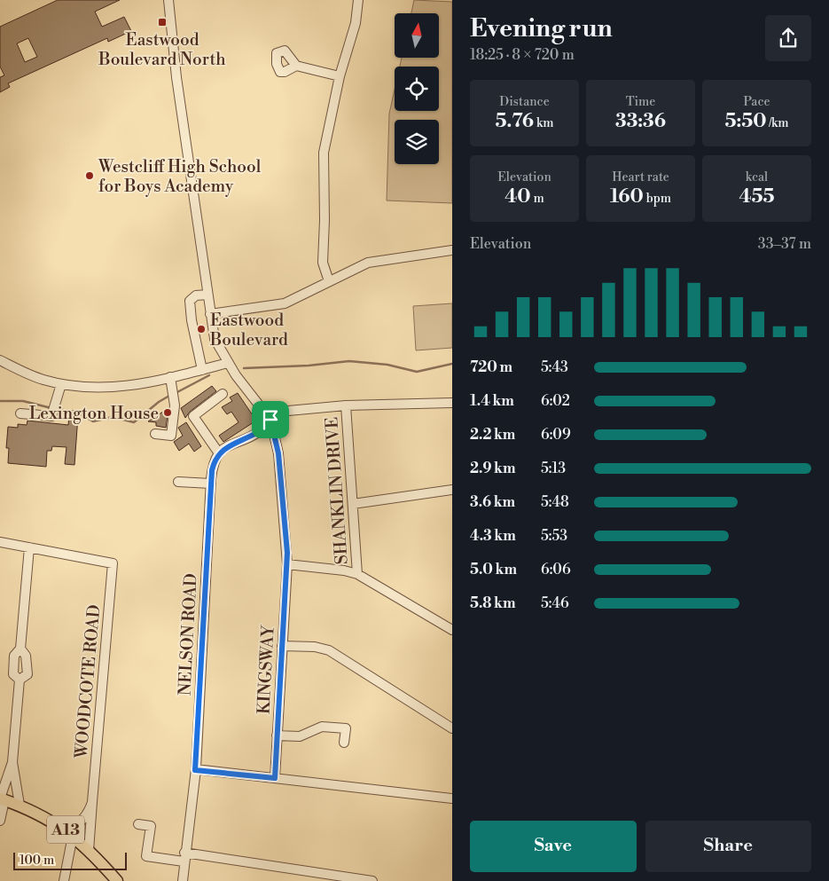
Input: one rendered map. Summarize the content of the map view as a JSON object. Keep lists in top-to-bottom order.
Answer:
{
  "streets": {
    "main road": ["A13"],
    "street": [
      "SHANKLIN DRIVE",
      "NELSON ROAD",
      "KINGSWAY",
      "WOODCOTE ROAD"
    ]
  },
  "crossings": [
    ["WOODCOTE ROAD", "A13"]
  ],
  "places": {
    "transit": ["Eastwood Boulevard North"],
    "other": ["Westcliff High School for Boys Academy", "Eastwood Boulevard", "Lexington House"]
  },
  "scale_bar": "100 m",
  "north": "top",
  "page": {
    "heading": ["Evening run", "18:25 · 8 × 720 m"],
    "stats": [
      ["Distance", "5.76 km"],
      ["Time", "33:36"],
      ["Pace", "5:50 /km"],
      ["Elevation", "40 m"],
      ["Heart rate", "160 bpm"],
      ["kcal", "455"]
    ],
    "chart": ["Elevation", "33–37 m"],
    "list": [
      {
        "name": "720 m",
        "note": "5:43"
      },
      {
        "name": "1.4 km",
        "note": "6:02"
      },
      {
        "name": "2.2 km",
        "note": "6:09"
      },
      {
        "name": "2.9 km",
        "note": "5:13"
      },
      {
        "name": "3.6 km",
        "note": "5:48"
      },
      {
        "name": "4.3 km",
        "note": "5:53"
      },
      {
        "name": "5.0 km",
        "note": "6:06"
      },
      {
        "name": "5.8 km",
        "note": "5:46"
      }
    ],
    "buttons": ["Save", "Share"],
    "scale": "100 m"
  }
}
